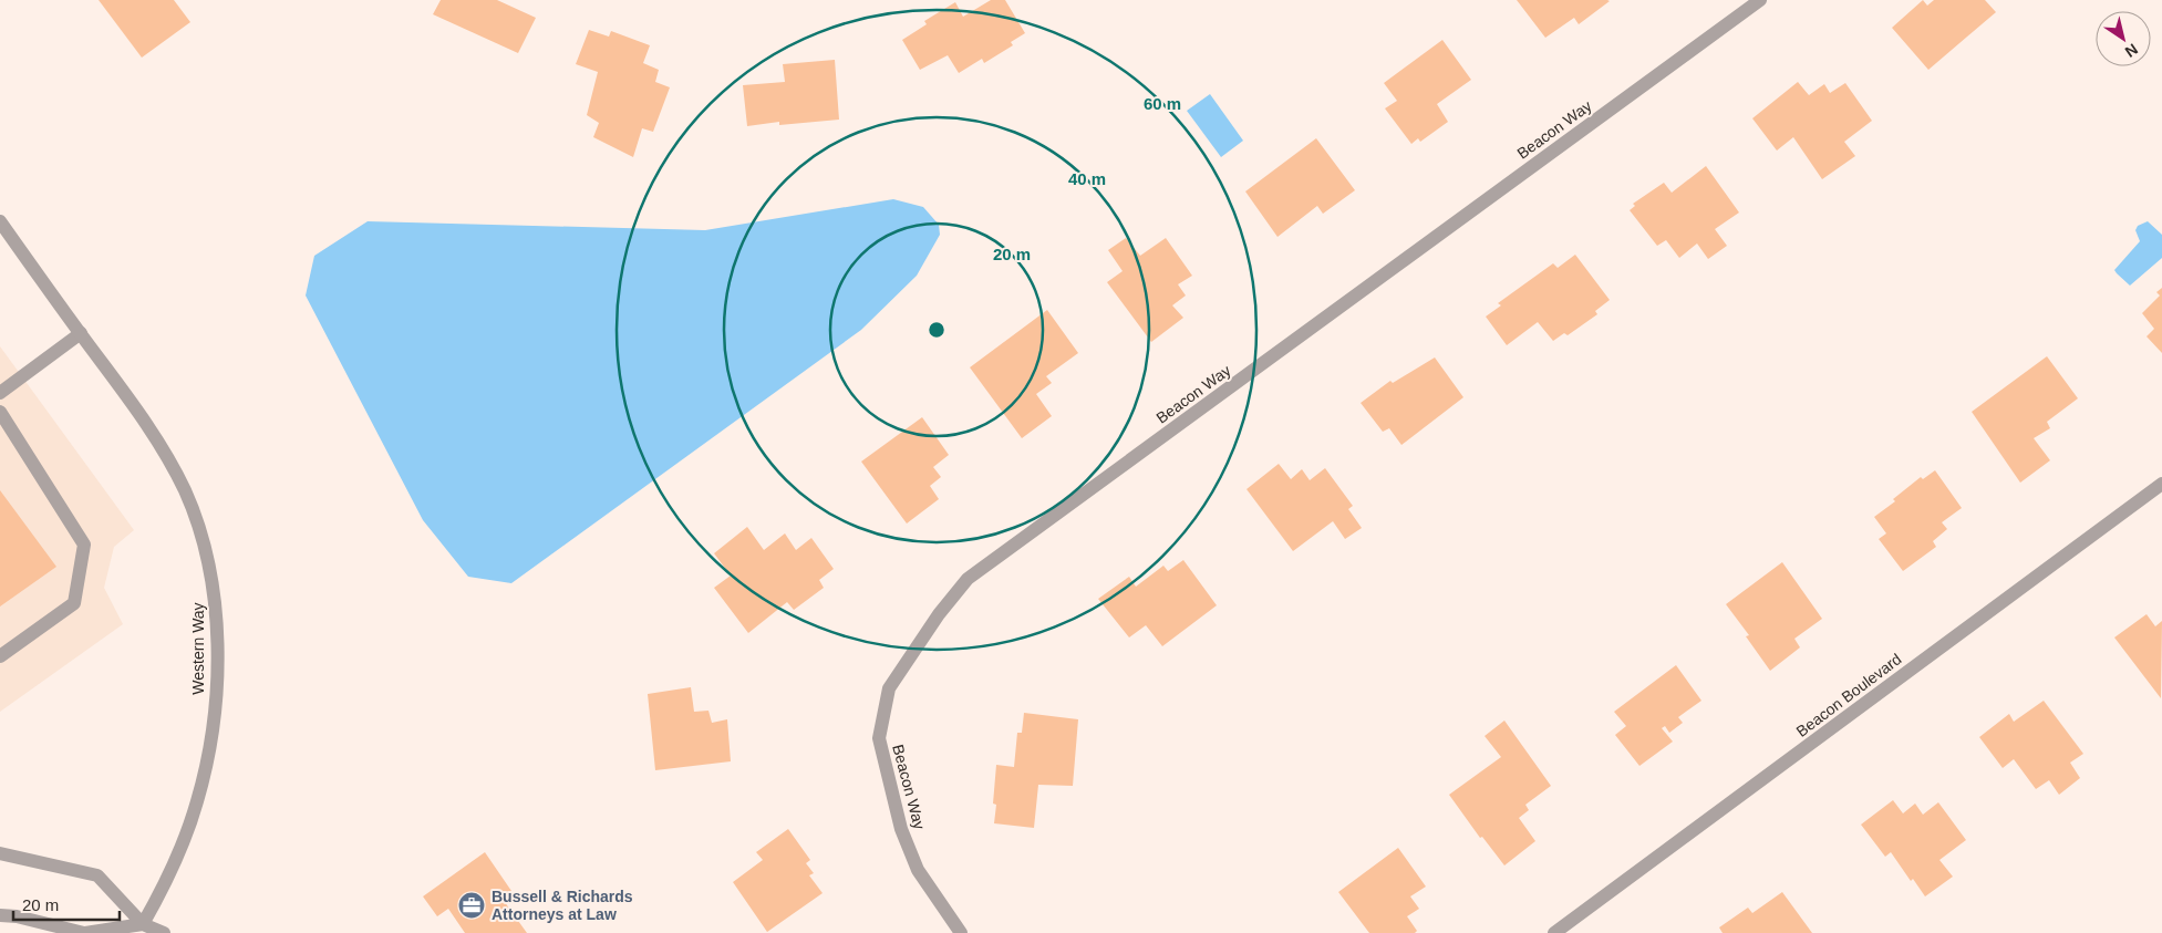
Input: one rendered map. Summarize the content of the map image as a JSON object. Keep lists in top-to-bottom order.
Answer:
{
  "streets": {
    "street": ["Beacon Way", "Western Way", "Beacon Boulevard"]
  },
  "places": {
    "office": ["Bussell & Richards Attorneys at Law"]
  },
  "scale_bar": "20 m",
  "north": "bottom right",
  "rings": ["60 m", "40 m", "20 m"]
}
